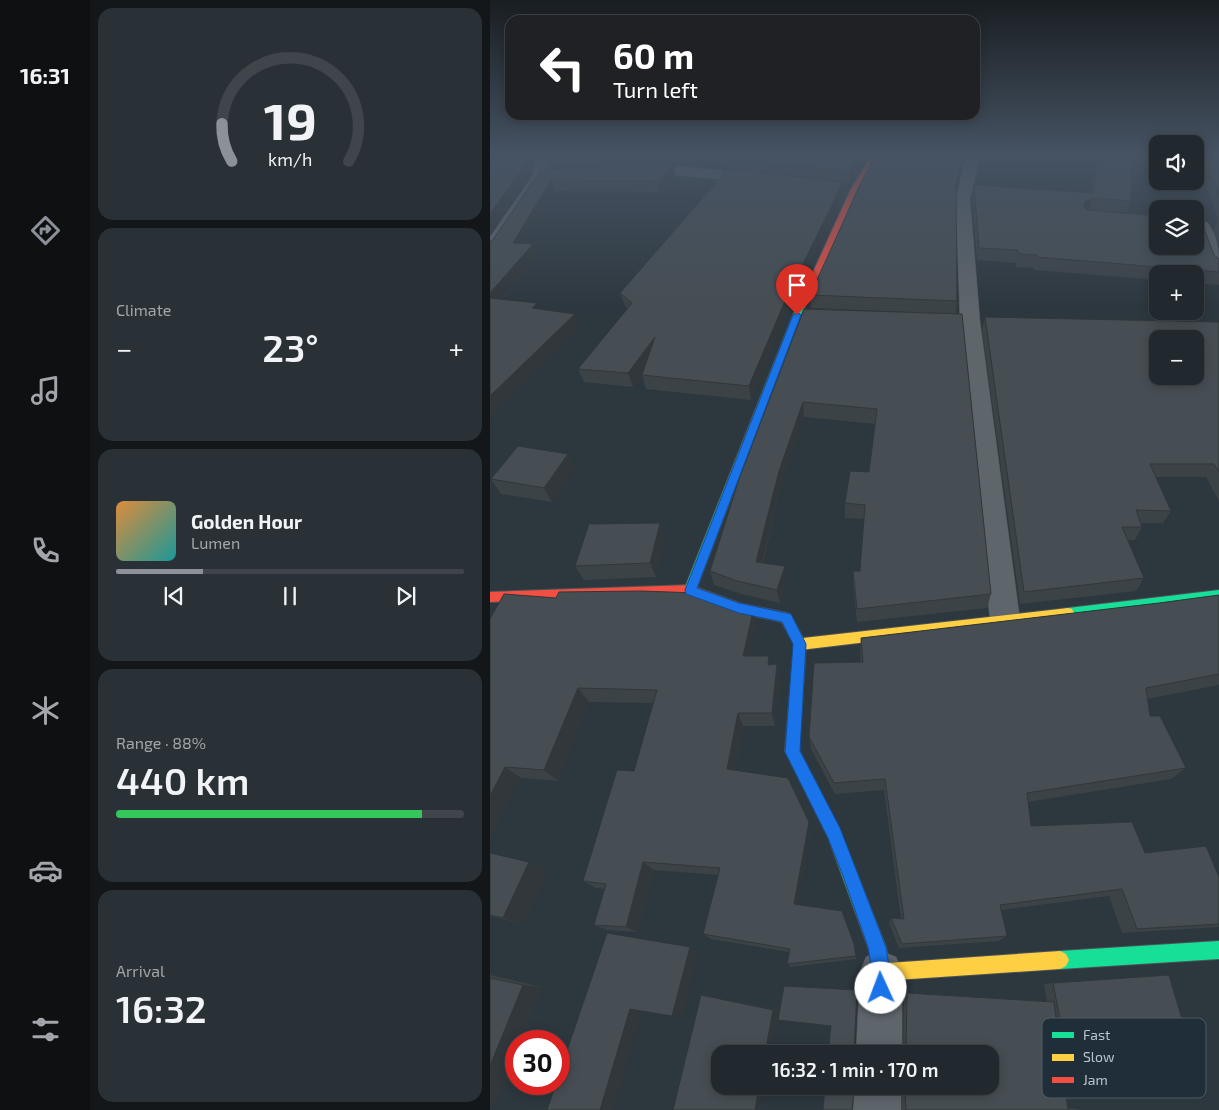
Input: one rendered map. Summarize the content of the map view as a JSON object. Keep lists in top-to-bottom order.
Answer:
{
  "legend": ["Fast", "Slow", "Jam"],
  "page": {
    "tabs": "16:31",
    "turn": ["60 m", "Turn left"],
    "map_buttons": ["+", "−"],
    "tile": [
      "Climate",
      ["Range · 88%", "440 km"],
      ["Arrival", "16:32"]
    ],
    "heat": ["−", "23°", "+"],
    "song": ["Golden Hour", "Lumen"],
    "limit": "30",
    "trip": "16:32 · 1 min · 170 m",
    "gauge": ["19", "km/h"]
  }
}
